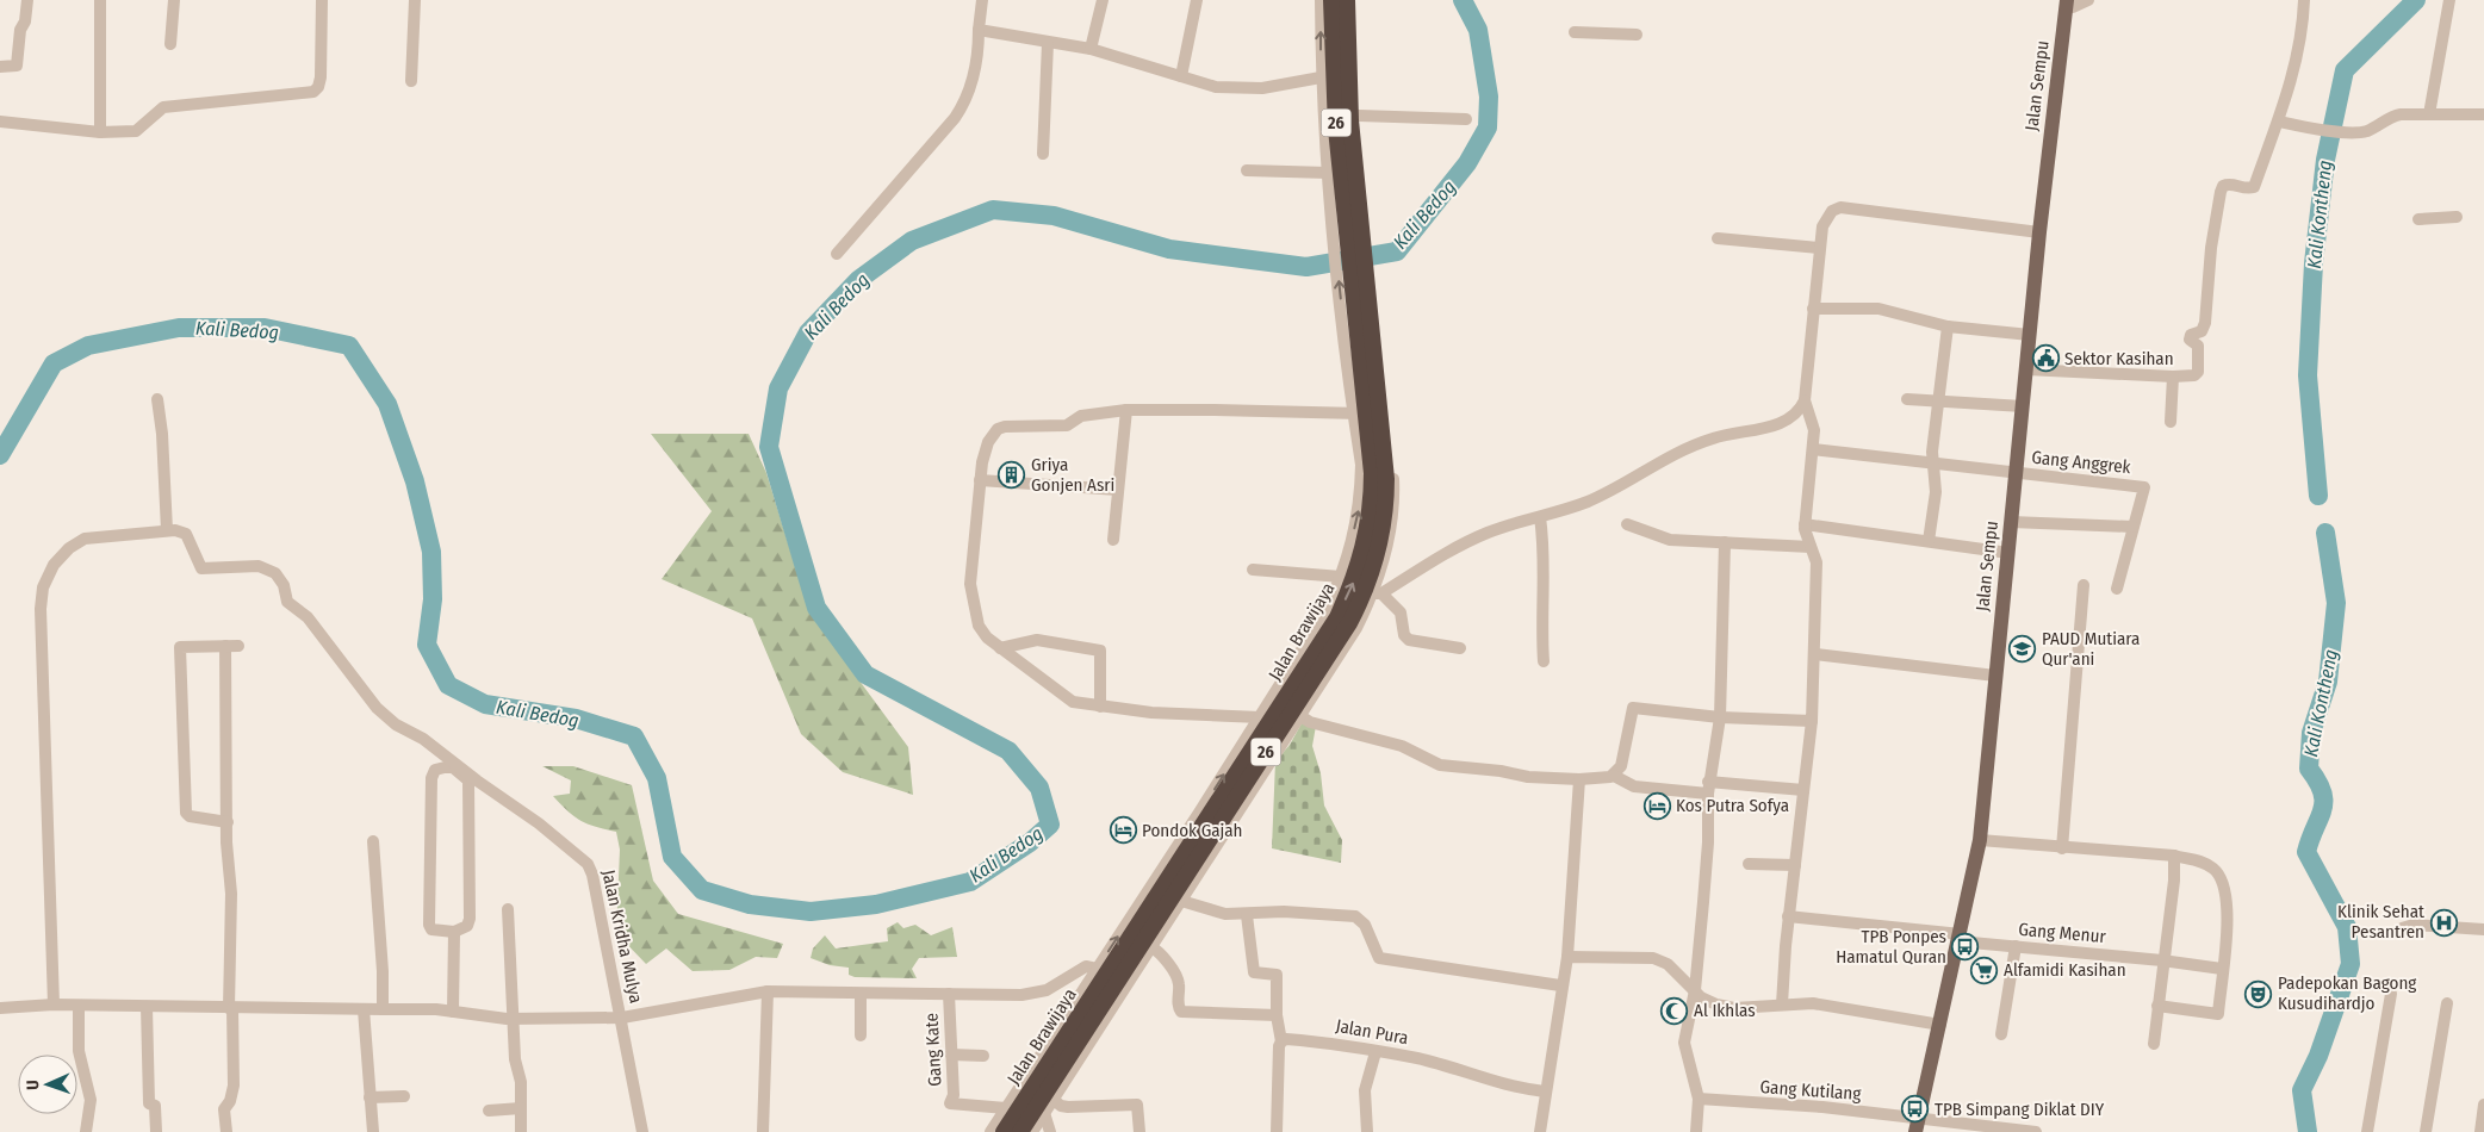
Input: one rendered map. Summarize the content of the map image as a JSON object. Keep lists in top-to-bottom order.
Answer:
{
  "streets": {
    "highway": ["26", "Jalan Brawijaya"],
    "main road": ["Jalan Sempu"],
    "street": [
      "Gang Anggrek",
      "Gang Menur",
      "Jalan Kridha Mulya",
      "Jalan Pura",
      "Gang Kate",
      "Gang Kutilang"
    ]
  },
  "crossings": [
    ["Jalan Sempu", "Gang Anggrek"],
    ["Jalan Sempu", "Gang Menur"],
    ["Jalan Sempu", "Gang Kutilang"]
  ],
  "water": ["Kali Bedog", "Kali Kontheng"],
  "places": {
    "public building": ["Sektor Kasihan"],
    "building": ["Griya Gonjen Asri"],
    "school or university": ["PAUD Mutiara Qur'ani"],
    "hotel": ["Kos Putra Sofya", "Pondok Gajah"],
    "hospital": ["Klinik Sehat Pesantren"],
    "bus stop": ["TPB Ponpes Hamatul Quran", "TPB Simpang Diklat DIY"],
    "supermarket": ["Alfamidi Kasihan"],
    "theatre": ["Padepokan Bagong Kusudihardjo"],
    "mosque": ["Al Ikhlas"]
  },
  "north": "left"
}
